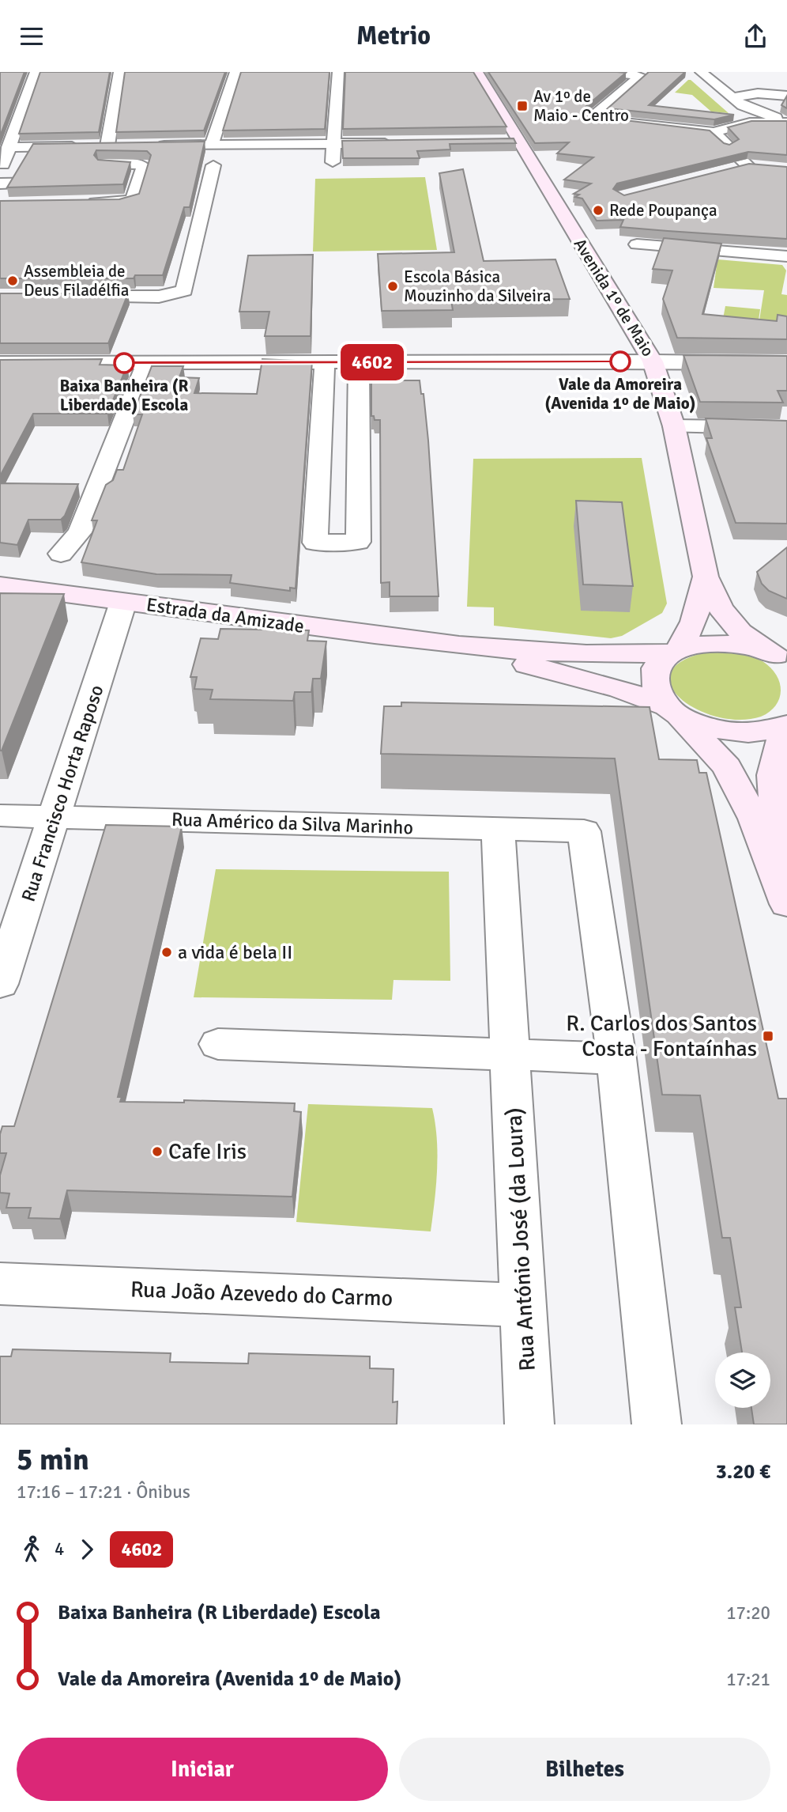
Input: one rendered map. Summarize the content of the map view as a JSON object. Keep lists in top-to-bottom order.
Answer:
{
  "streets": {
    "main road": ["Avenida 1º de Maio", "Estrada da Amizade"],
    "street": [
      "Rua Francisco Horta Raposo",
      "Rua Américo da Silva Marinho",
      "Rua António José (da Loura)",
      "Rua João Azevedo do Carmo"
    ]
  },
  "crossings": [
    ["Estrada da Amizade", "Rua Francisco Horta Raposo"],
    ["Rua Francisco Horta Raposo", "Rua Américo da Silva Marinho"],
    ["Rua Américo da Silva Marinho", "Rua António José (da Loura)"],
    ["Rua António José (da Loura)", "Rua João Azevedo do Carmo"]
  ],
  "places": {
    "transit": ["Av 1º de Maio - Centro", "R. Carlos dos Santos Costa - Fontaínhas"],
    "other": [
      "Rede Poupança",
      "Assembleia de Deus Filadélfia",
      "Escola Básica Mouzinho da Silveira",
      "Vale da Amoreira (Avenida 1º de Maio)",
      "Baixa Banheira (R Liberdade) Escola",
      "a vida é bela II",
      "Cafe Iris"
    ]
  },
  "lines": ["bus line 4602"],
  "page": {
    "header": "Metrio",
    "on_map": "4602",
    "heading": ["5 min", "17:16 – 17:21 · Ônibus", "3.20 €"],
    "legs": ["4", "4602"],
    "list": [
      {
        "name": "Baixa Banheira (R Liberdade) Escola",
        "value": "17:20"
      },
      {
        "name": "Vale da Amoreira (Avenida 1º de Maio)",
        "value": "17:21"
      }
    ],
    "buttons": ["Iniciar", "Bilhetes"]
  }
}
